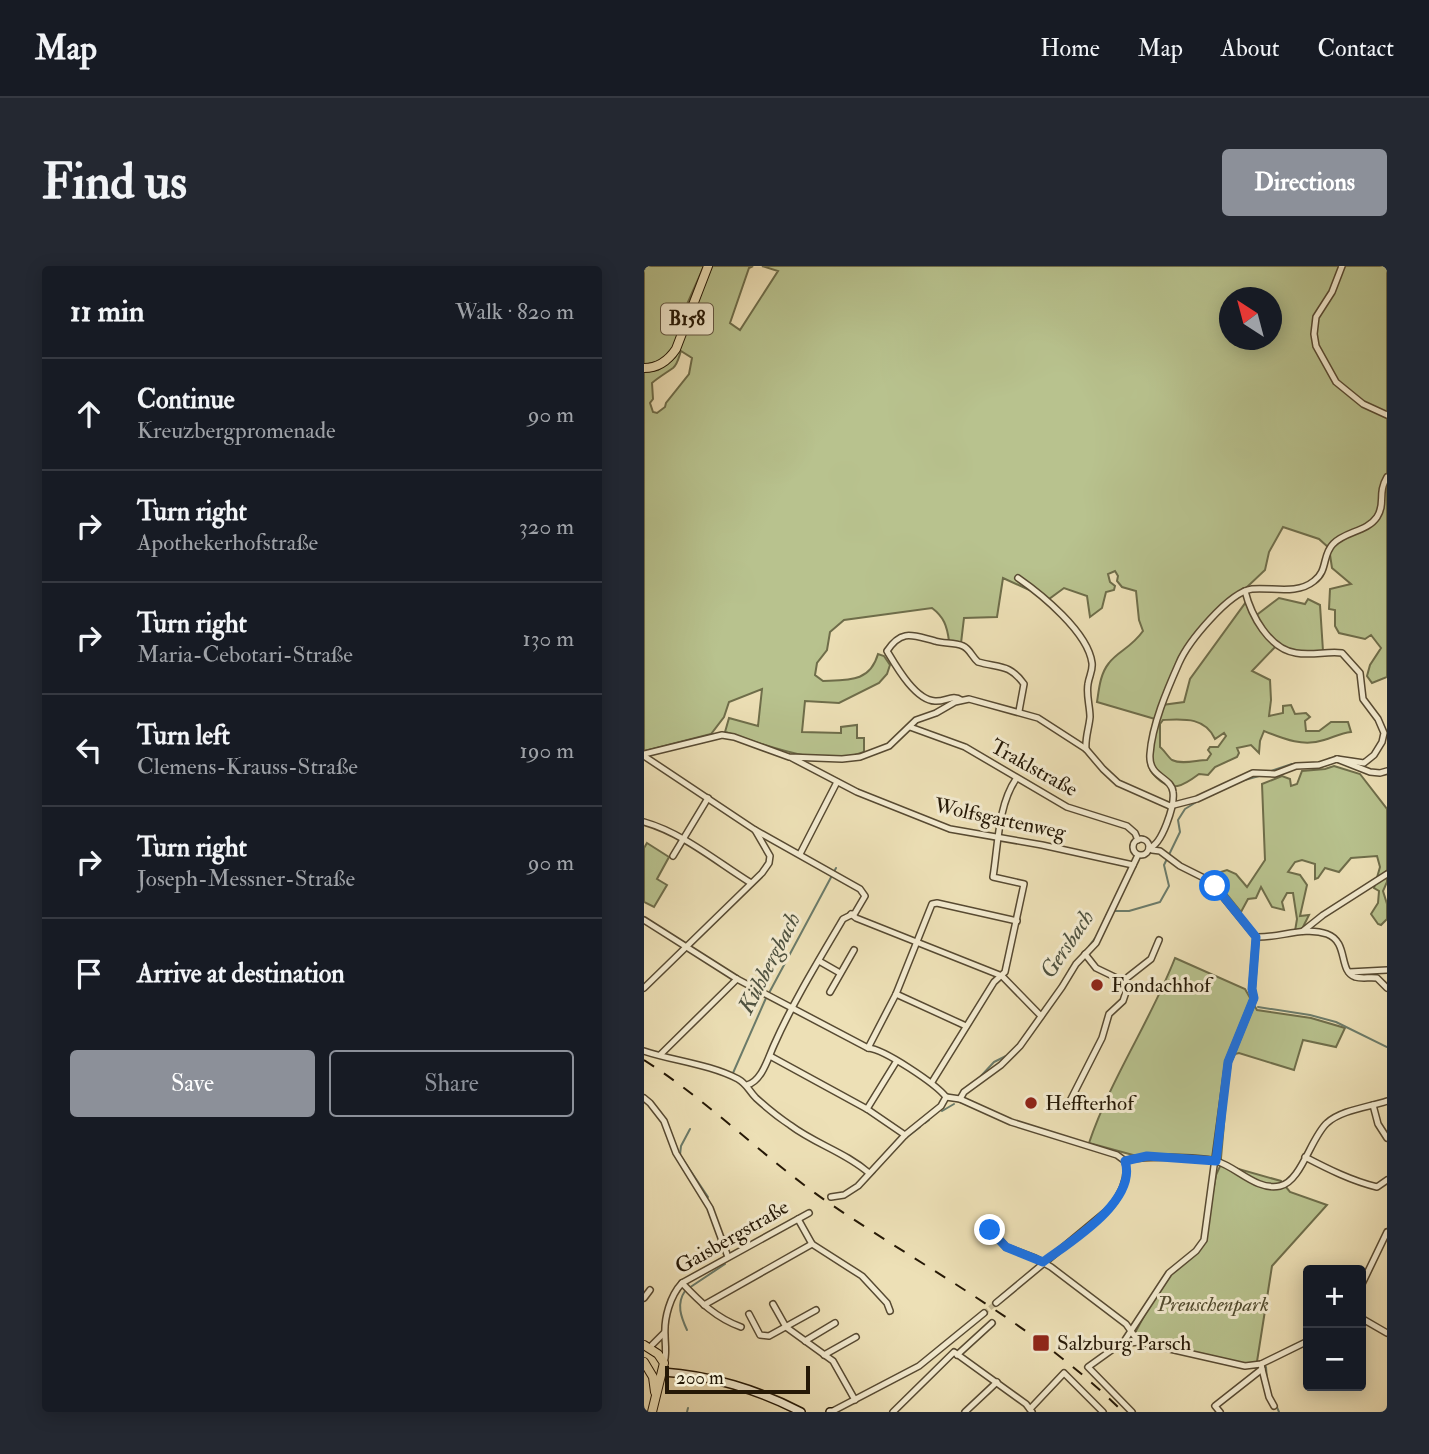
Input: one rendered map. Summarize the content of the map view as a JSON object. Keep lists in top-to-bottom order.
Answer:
{
  "streets": {
    "main road": ["B158", "Gaisbergstraße"],
    "street": ["Traklstraße", "Wolfsgartenweg"]
  },
  "water": ["Gersbach", "Kühbergbach"],
  "parks": ["Preuschenpark"],
  "places": {
    "other": ["Fondachhof", "Heffterhof"],
    "transit": ["Salzburg Parsch"]
  },
  "scale_bar": "200 m",
  "north": "top left",
  "page": {
    "header": "Map",
    "nav": [
      "Home",
      "Map",
      "About",
      "Contact"
    ],
    "buttons": [
      "Directions",
      ["Save", "Share"]
    ],
    "title": "Find us",
    "heading": ["11 min", "Walk · 820 m"],
    "list": [
      ["Continue", "Kreuzbergpromenade", "90 m"],
      ["Turn right", "Apothekerhofstraße", "320 m"],
      ["Turn right", "Maria-Cebotari-Straße", "130 m"],
      ["Turn left", "Clemens-Krauss-Straße", "190 m"],
      ["Turn right", "Joseph-Messner-Straße", "90 m"],
      "Arrive at destination"
    ],
    "map_buttons": ["+", "−"],
    "scale": "200 m"
  }
}
